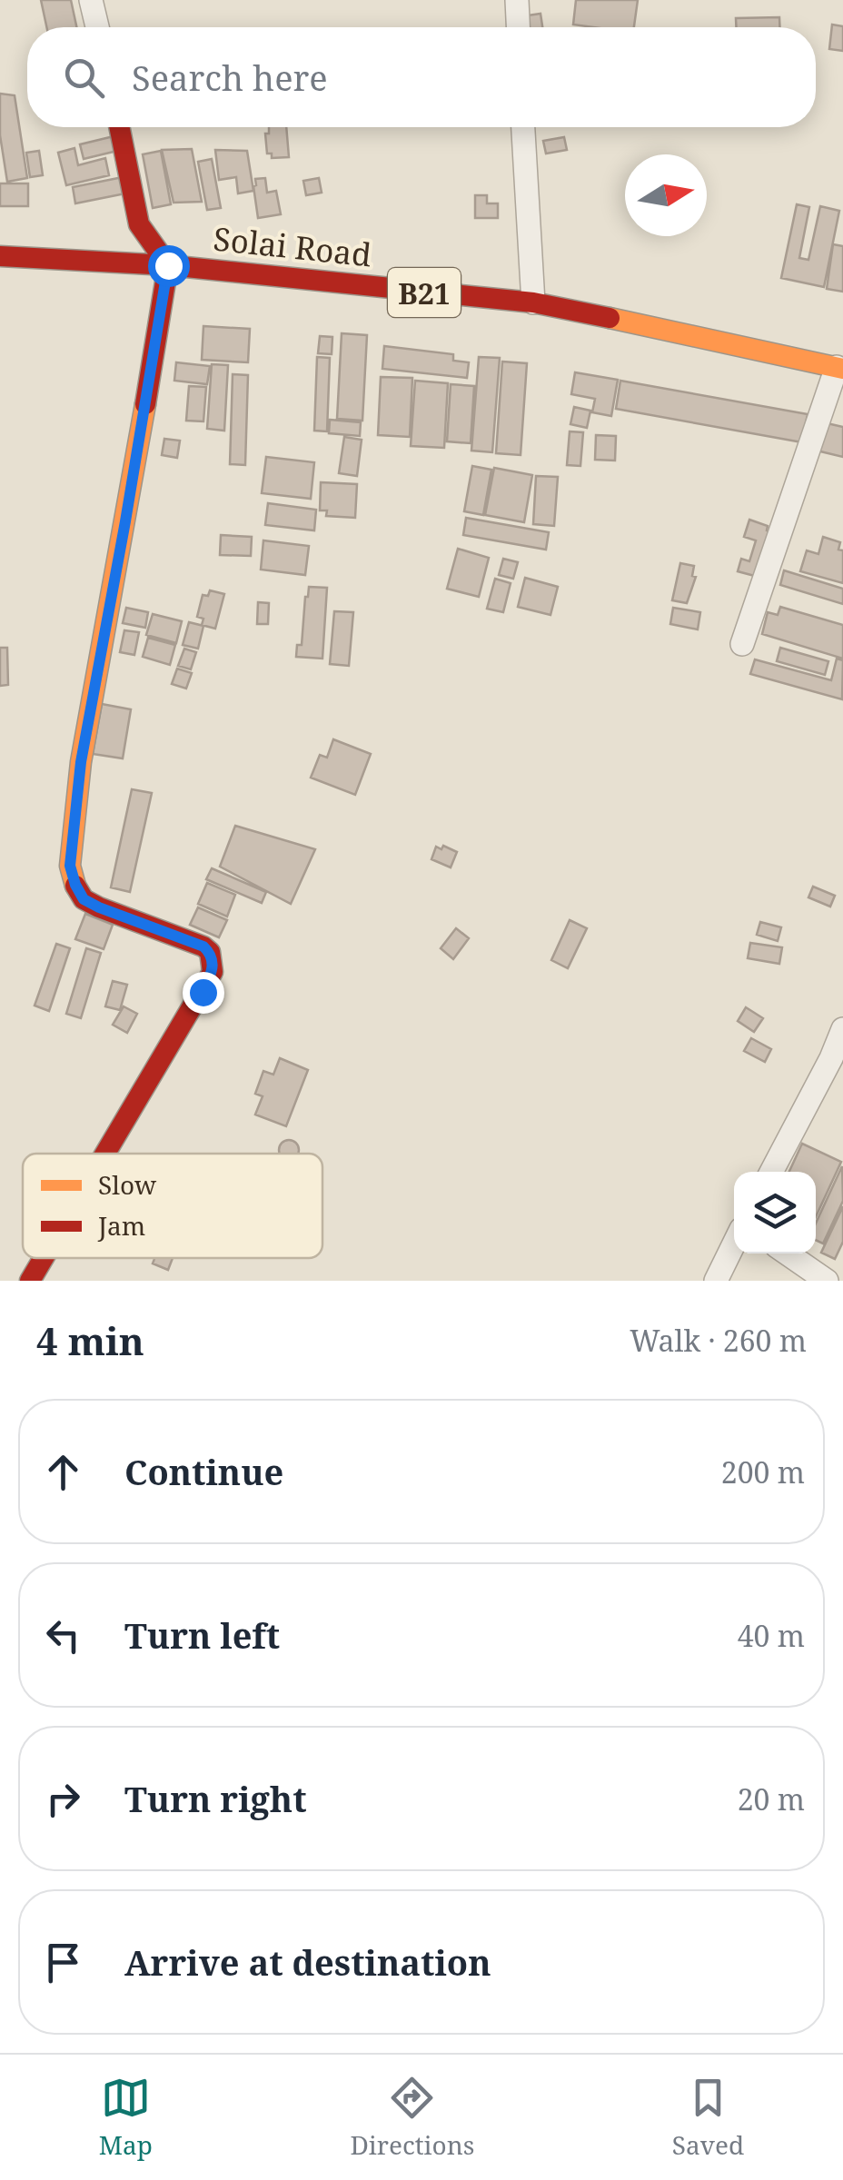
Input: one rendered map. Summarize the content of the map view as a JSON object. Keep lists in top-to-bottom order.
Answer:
{
  "streets": {
    "main road": ["Solai Road", "B21"]
  },
  "legend": ["Slow", "Jam"],
  "north": "right",
  "page": {
    "search": "Search here",
    "heading": ["4 min", "Walk · 260 m"],
    "list": [
      ["Continue", "200 m"],
      ["Turn left", "40 m"],
      ["Turn right", "20 m"],
      "Arrive at destination"
    ],
    "nav": ["Map", "Directions", "Saved"]
  }
}
